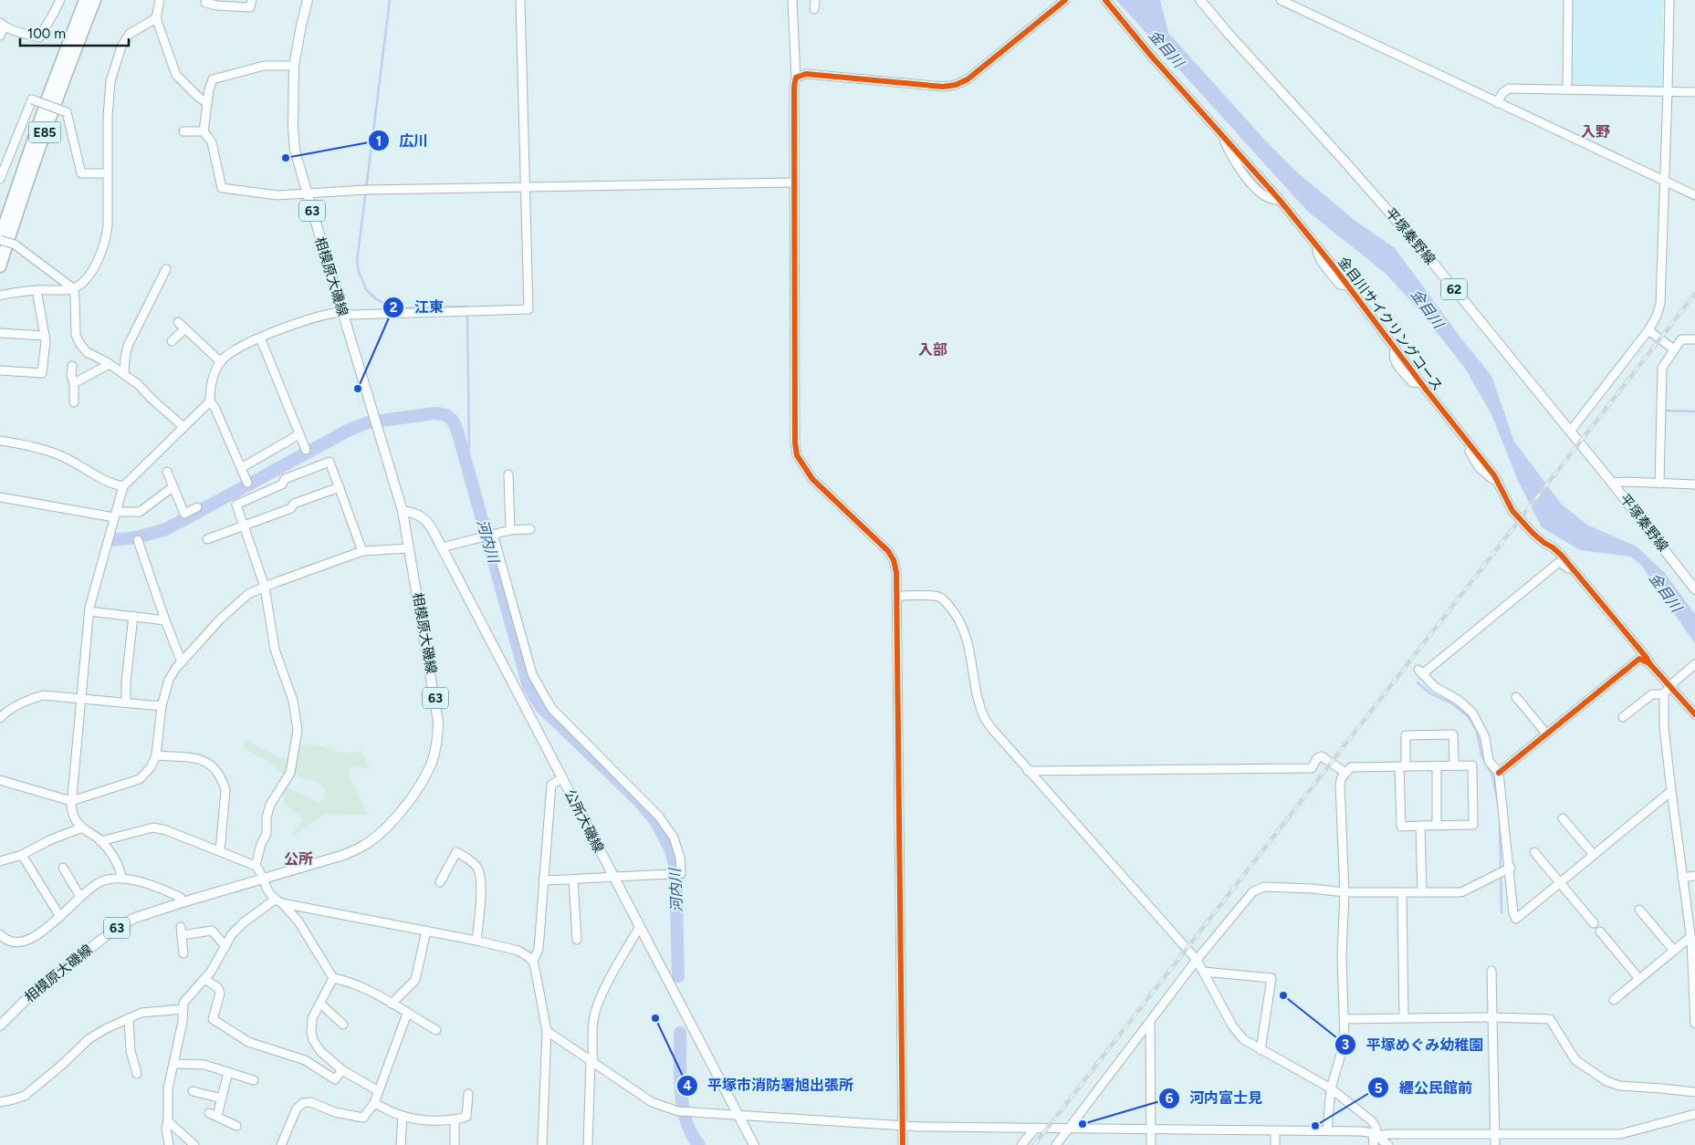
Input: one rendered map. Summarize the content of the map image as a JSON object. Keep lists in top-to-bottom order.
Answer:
{
  "streets": {
    "highway": ["E85"],
    "main road": [
      "63",
      "平塚秦野線",
      "相模原大磯線",
      "62",
      "公所大磯線"
    ],
    "street": ["金目川サイクリングコース"]
  },
  "crossings": [
    ["相模原大磯線", "公所大磯線"]
  ],
  "districts": ["入野", "入部", "公所"],
  "water": ["金目川", "河内川"],
  "places": [
    "広川",
    "江東",
    "平塚めぐみ幼稚園",
    "平塚市消防署旭出張所",
    "河内富士見",
    "纒公民館前"
  ],
  "scale_bar": "100 m"
}
